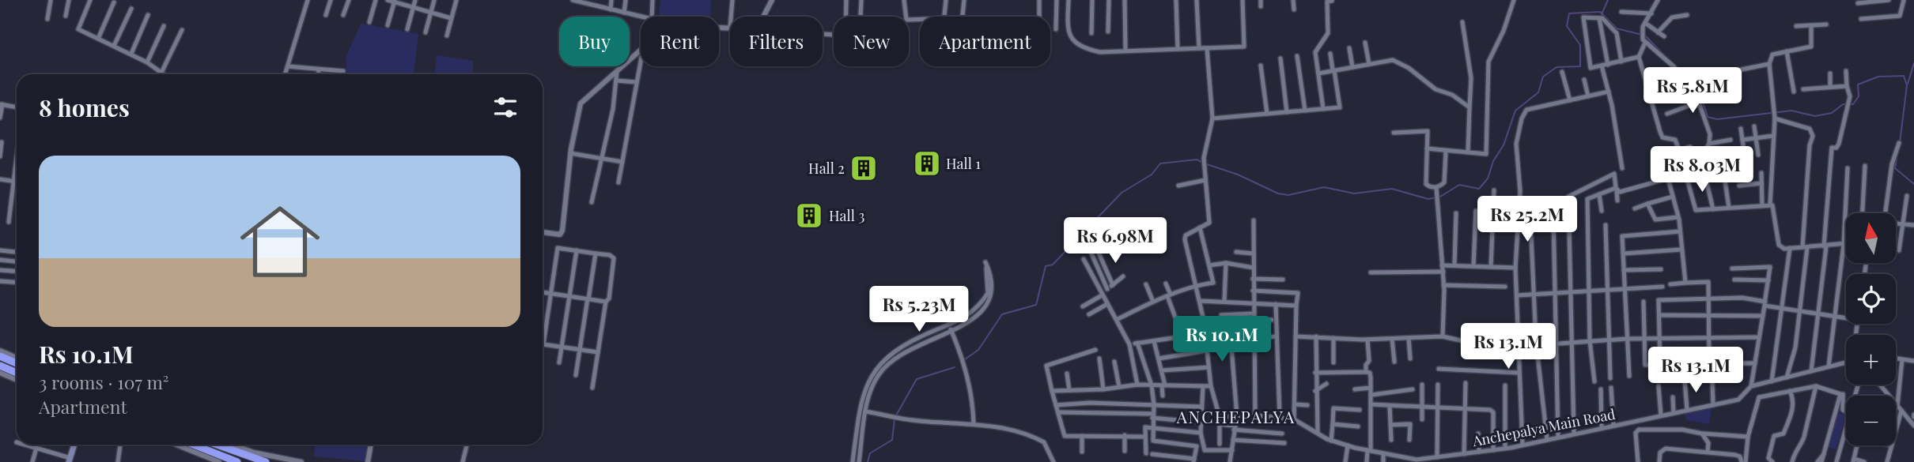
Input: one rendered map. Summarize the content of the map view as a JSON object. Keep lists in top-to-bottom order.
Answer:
{
  "streets": {
    "street": ["Anchepalya Main Road"]
  },
  "districts": ["ANCHEPALYA"],
  "places": {
    "building": ["Hall 1", "Hall 2", "Hall 3"]
  },
  "north": "top",
  "page": {
    "chip": [
      "Buy",
      "Rent",
      "Filters",
      "New",
      "Apartment"
    ],
    "price": [
      "Rs 5.81M",
      "Rs 8.03M",
      "Rs 25.2M",
      "Rs 6.98M",
      "Rs 5.23M",
      "Rs 10.1M",
      "Rs 13.1M",
      "Rs 13.1M"
    ],
    "heading": "8 homes",
    "list": [
      {
        "name": "Rs 10.1M",
        "note": "3 rooms · 107 m² · Apartment"
      }
    ],
    "map_buttons": ["+", "−"]
  }
}
